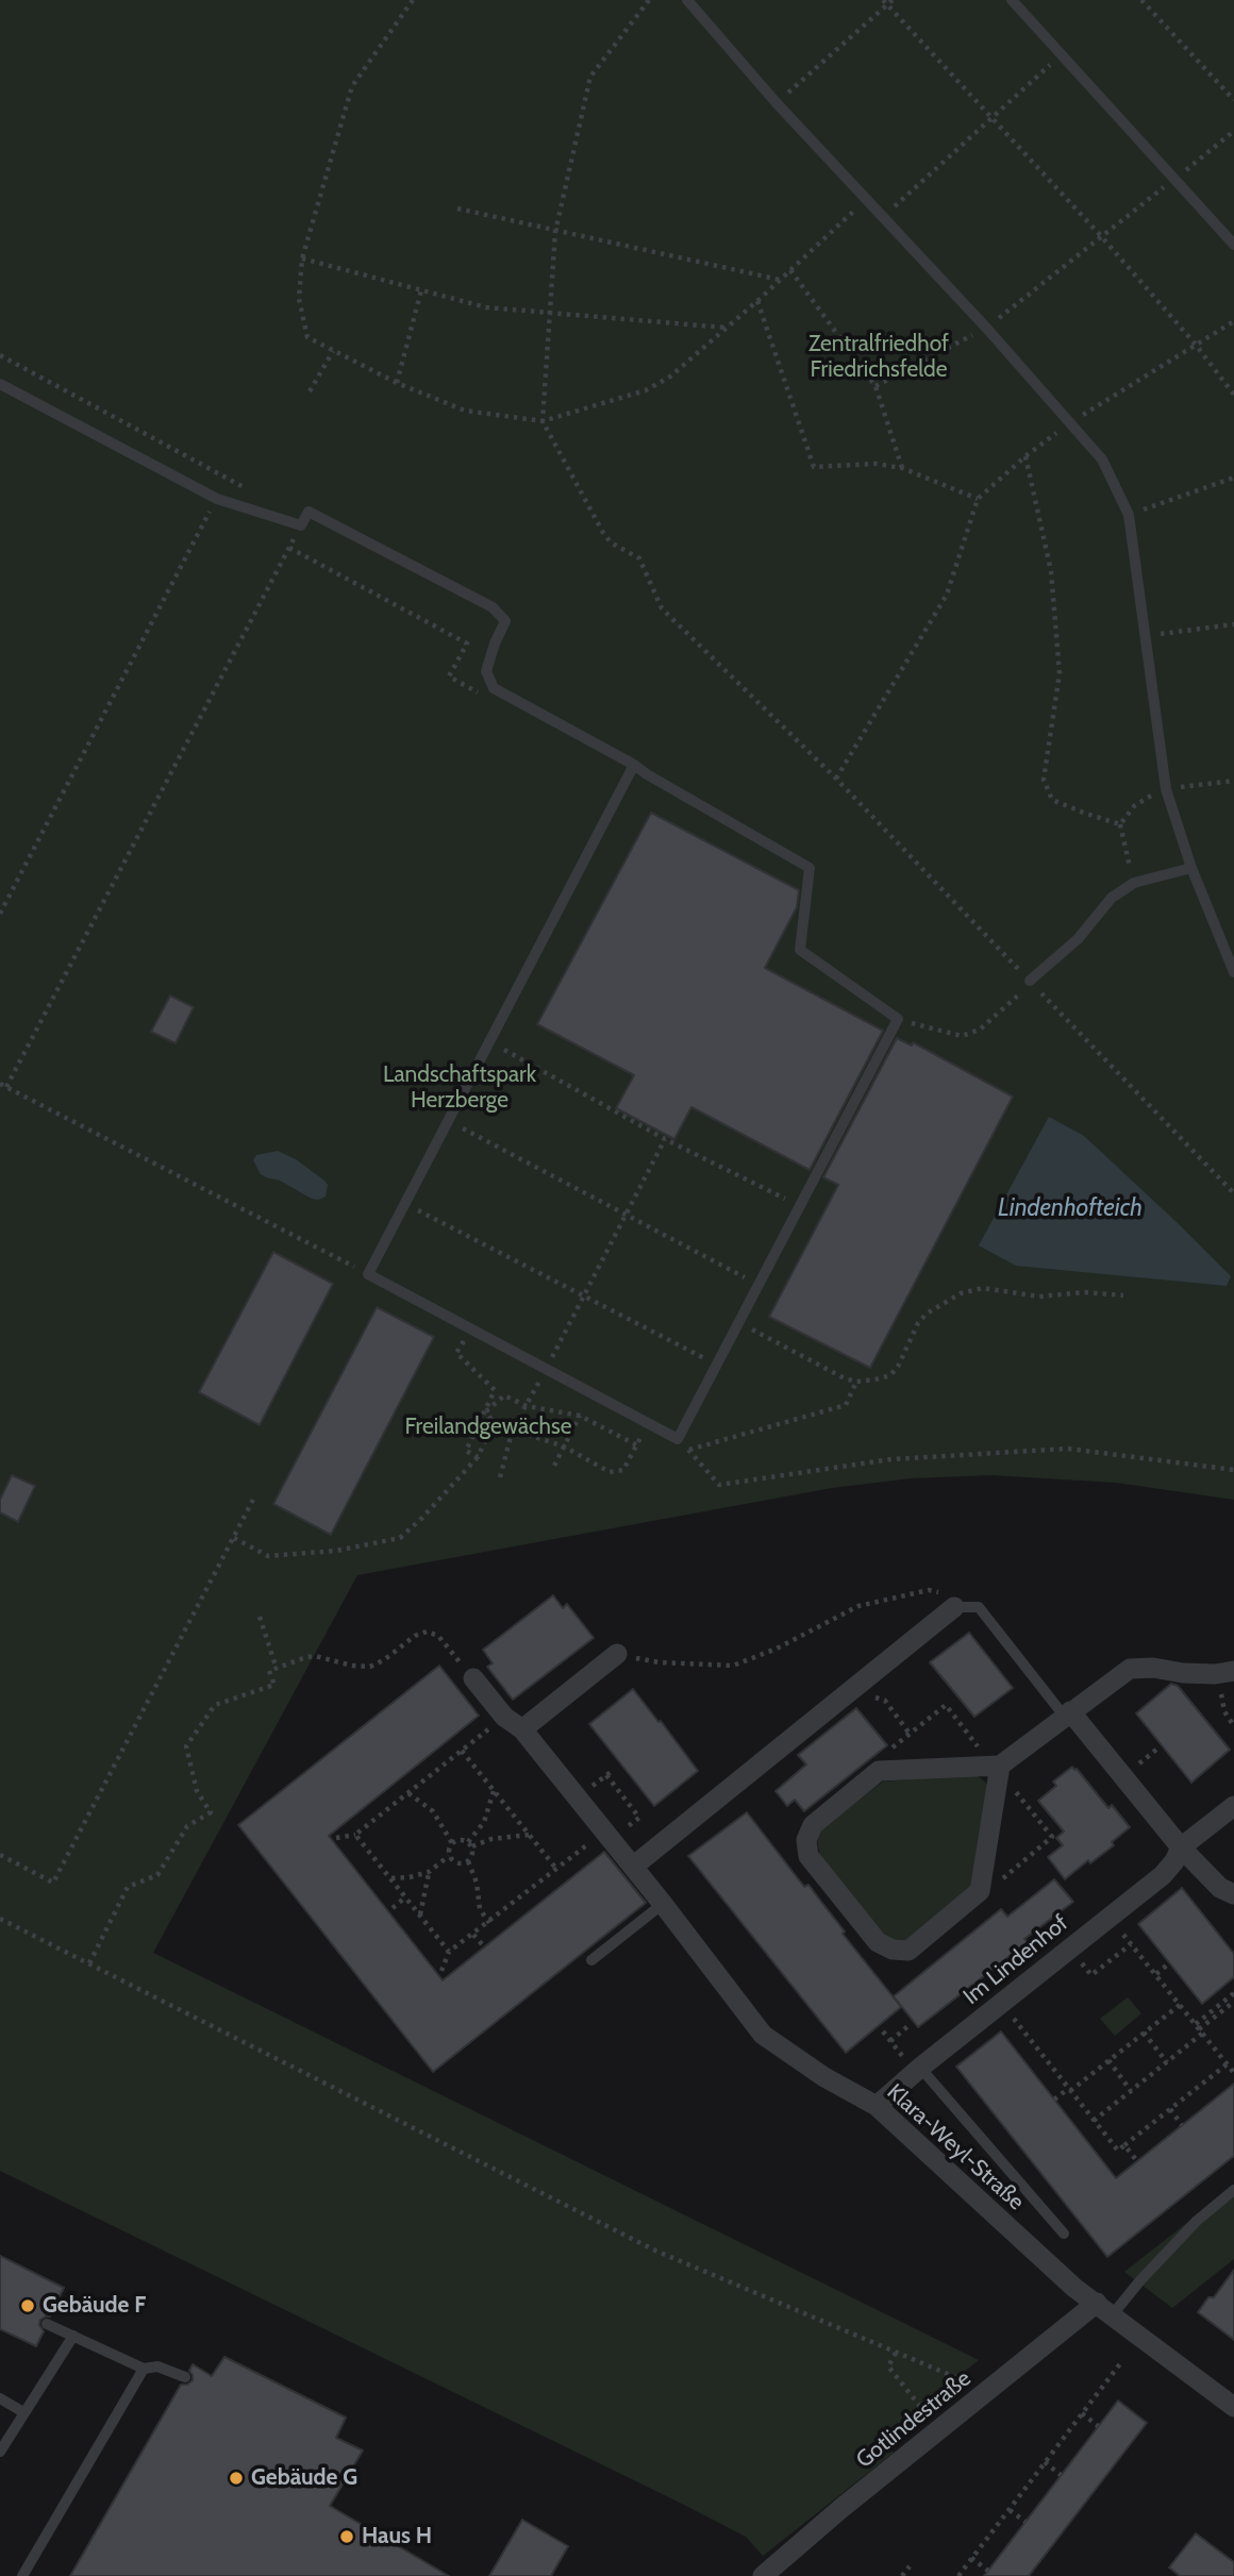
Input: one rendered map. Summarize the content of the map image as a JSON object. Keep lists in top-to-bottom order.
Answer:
{
  "streets": {
    "street": ["Im Lindenhof", "Klara-Weyl-Straße", "Gotlindestraße"]
  },
  "crossings": [
    ["Im Lindenhof", "Klara-Weyl-Straße"],
    ["Klara-Weyl-Straße", "Gotlindestraße"]
  ],
  "water": ["Lindenhofteich"],
  "parks": ["Zentralfriedhof Friedrichsfelde", "Landschaftspark Herzberge", "Freilandgewächse"],
  "places": ["Gebäude F", "Gebäude G", "Haus H"]
}
